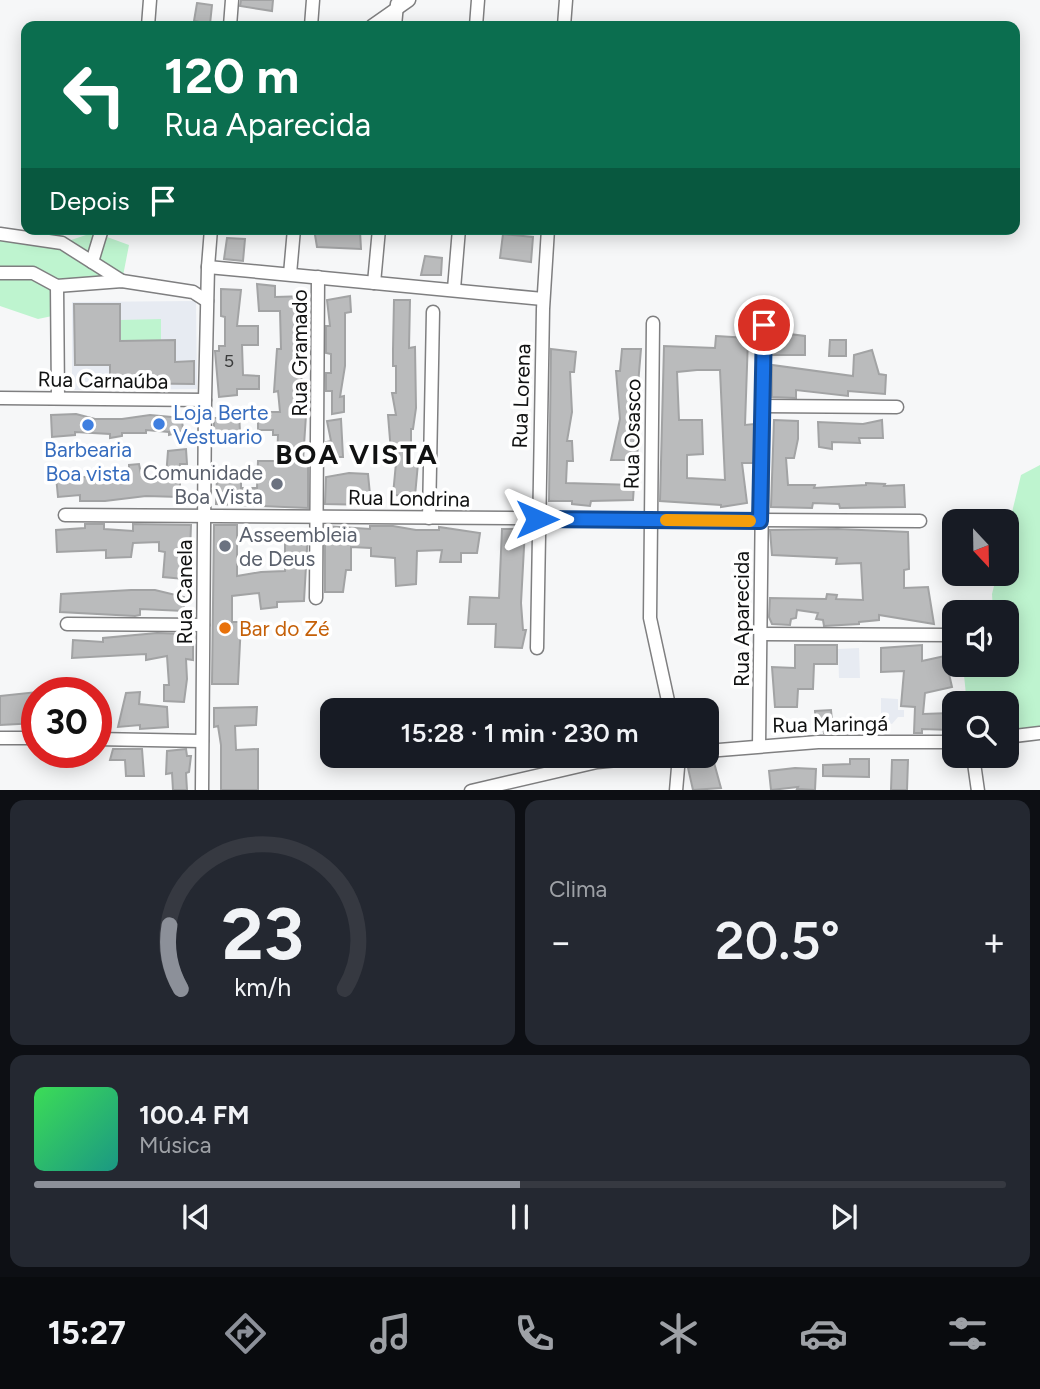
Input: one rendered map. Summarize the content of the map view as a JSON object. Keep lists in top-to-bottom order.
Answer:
{
  "streets": {
    "street": [
      "Rua Gramado",
      "Rua Carnaúba",
      "Rua Lorena",
      "Rua Osasco",
      "Rua Londrina",
      "Rua Canela",
      "Rua Aparecida",
      "Rua Maringá"
    ]
  },
  "crossings": [
    ["Rua Gramado", "Rua Londrina"],
    ["Rua Carnaúba", "Rua Canela"],
    ["Rua Lorena", "Rua Londrina"],
    ["Rua Osasco", "Rua Londrina"],
    ["Rua Londrina", "Rua Canela"],
    ["Rua Londrina", "Rua Aparecida"],
    ["Rua Aparecida", "Rua Maringá"]
  ],
  "districts": ["BOA VISTA"],
  "places": [
    "Loja Berte Vestuario",
    "Barbearia Boa vista",
    "Comunidade Boa Vista",
    "Asseembleia de Deus",
    "Bar do Zé"
  ],
  "house_numbers": ["5"],
  "north": "bottom",
  "page": {
    "turn": ["120 m", "Rua Aparecida"],
    "then": "Depois",
    "limit": "30",
    "trip": "15:28 · 1 min · 230 m",
    "tile": "Clima",
    "heat": ["−", "20.5°", "+"],
    "song": ["100.4 FM", "Música"],
    "tabs": "15:27",
    "gauge": ["23", "km/h"]
  }
}
